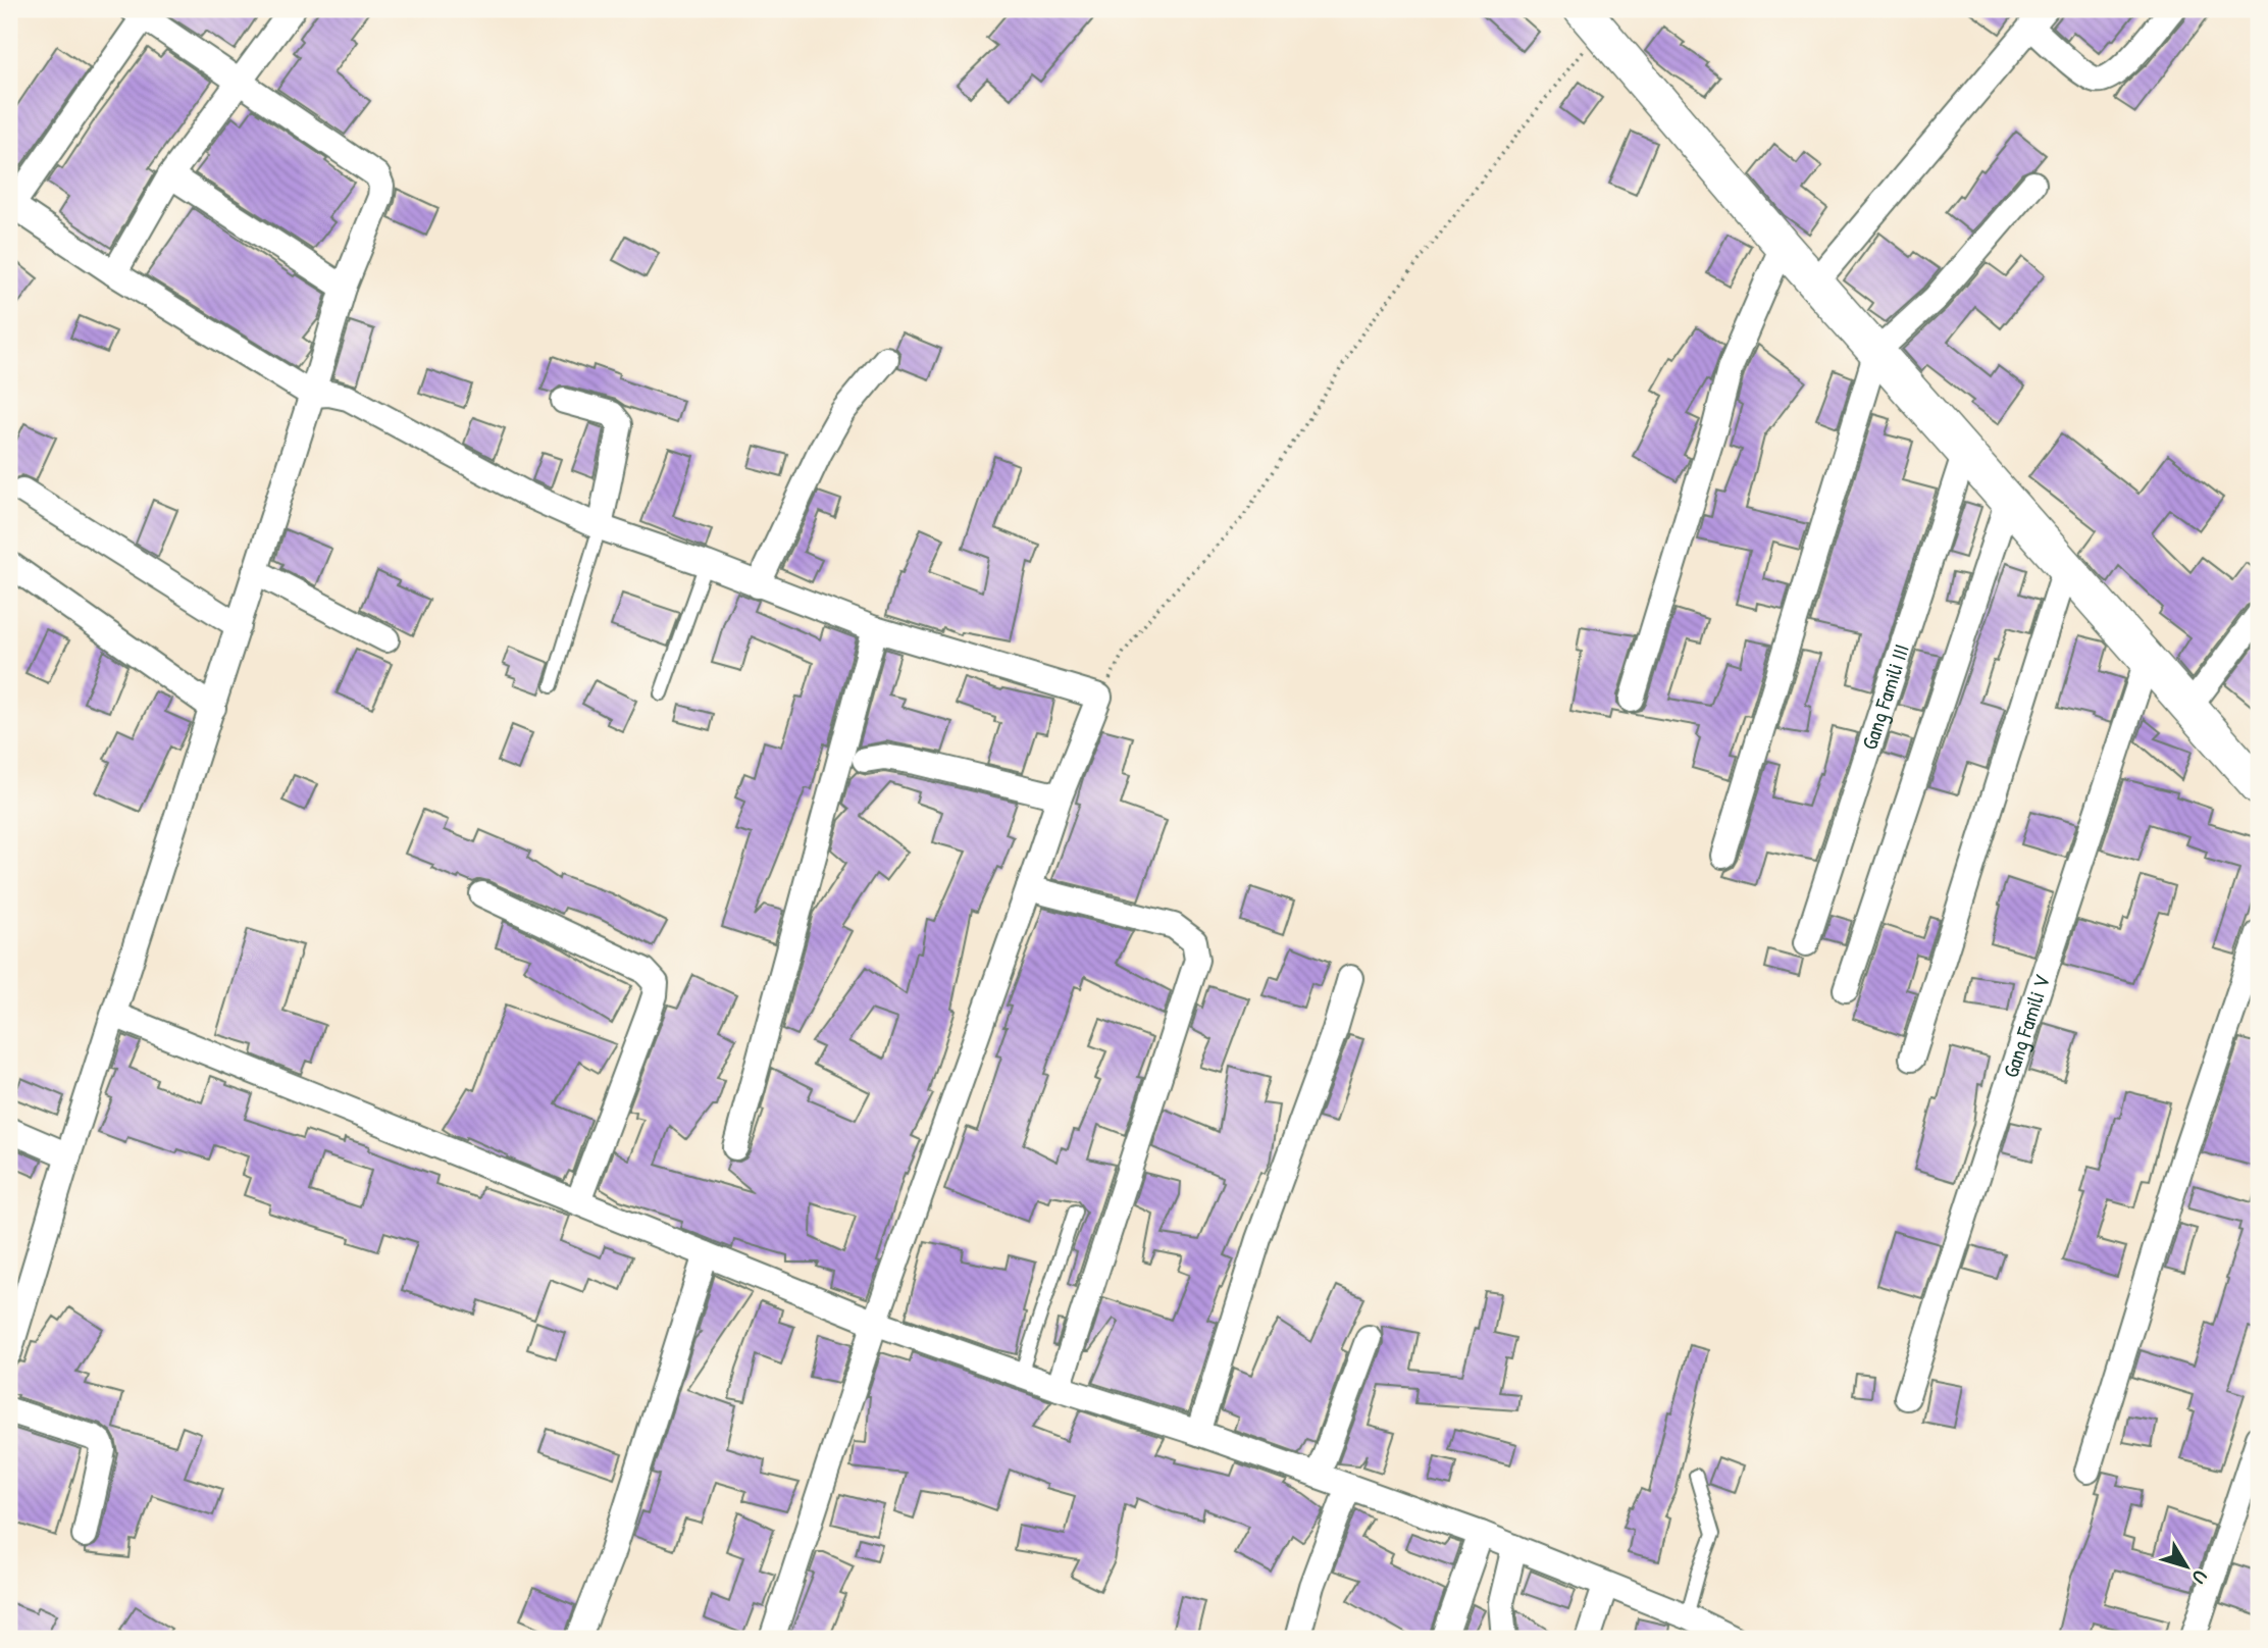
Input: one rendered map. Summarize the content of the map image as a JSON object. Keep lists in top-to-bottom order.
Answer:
{
  "streets": {
    "street": ["Gang Famili III", "Gang Famili V"]
  },
  "north": "bottom right"
}
